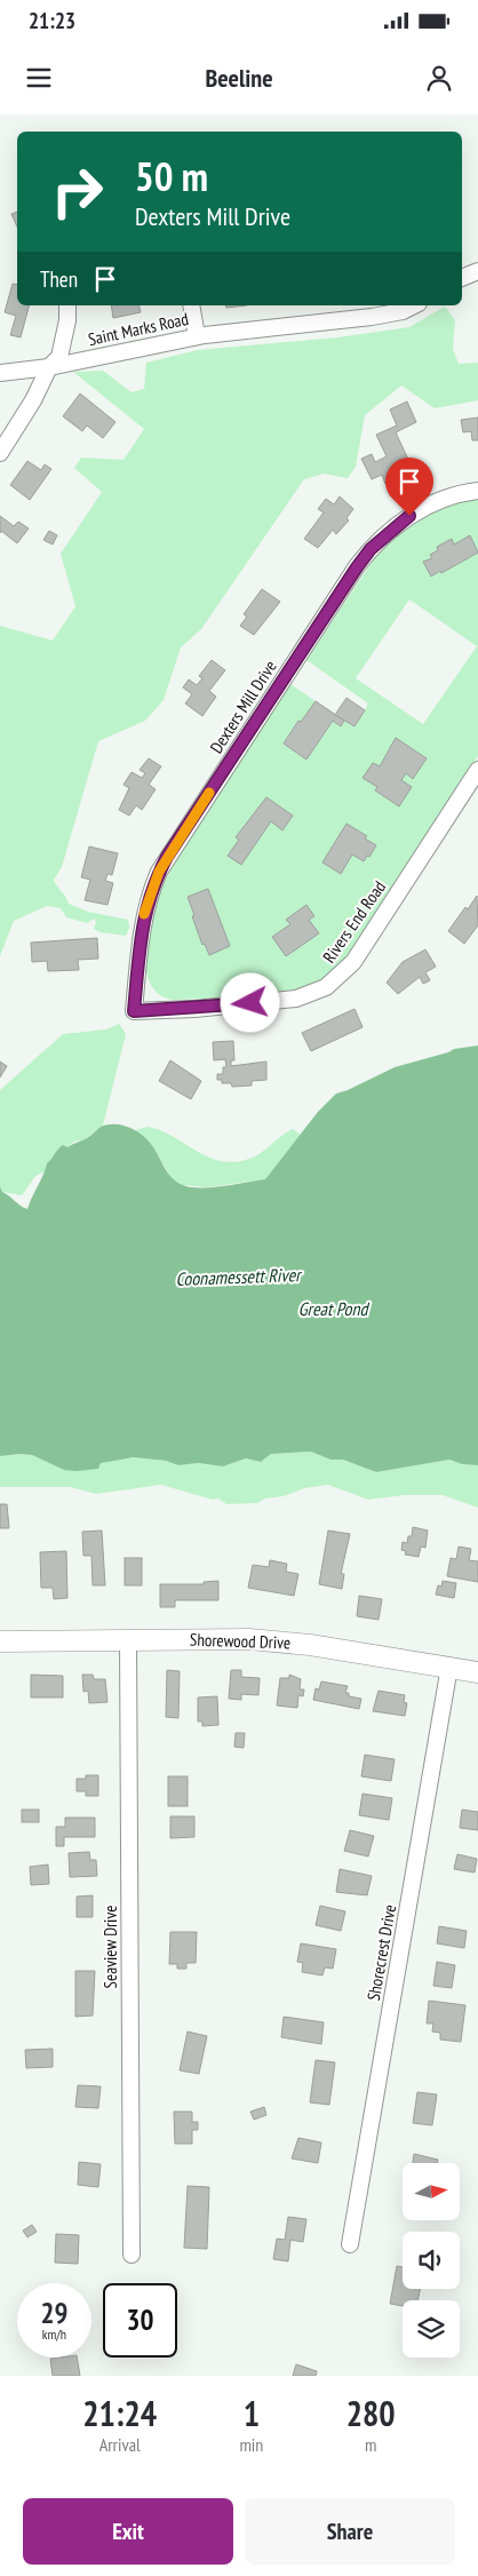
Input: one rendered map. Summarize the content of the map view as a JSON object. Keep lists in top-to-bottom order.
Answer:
{
  "streets": {
    "street": [
      "Saint Marks Road",
      "Dexters Mill Drive",
      "Rivers End Road",
      "Shorewood Drive",
      "Seaview Drive",
      "Shorecrest Drive"
    ]
  },
  "crossings": [
    ["Dexters Mill Drive", "Rivers End Road"],
    ["Shorewood Drive", "Seaview Drive"],
    ["Shorewood Drive", "Shorecrest Drive"]
  ],
  "water": ["Coonamessett River", "Great Pond"],
  "north": "right",
  "page": {
    "status": "21:23",
    "header": "Beeline",
    "turn": ["50 m", "Dexters Mill Drive"],
    "then": "Then",
    "speed": "29 km/h",
    "limit": "30",
    "eta": [
      "21:24",
      "Arrival",
      "1",
      "min",
      "280",
      "m"
    ],
    "buttons": ["Exit", "Share"]
  }
}
